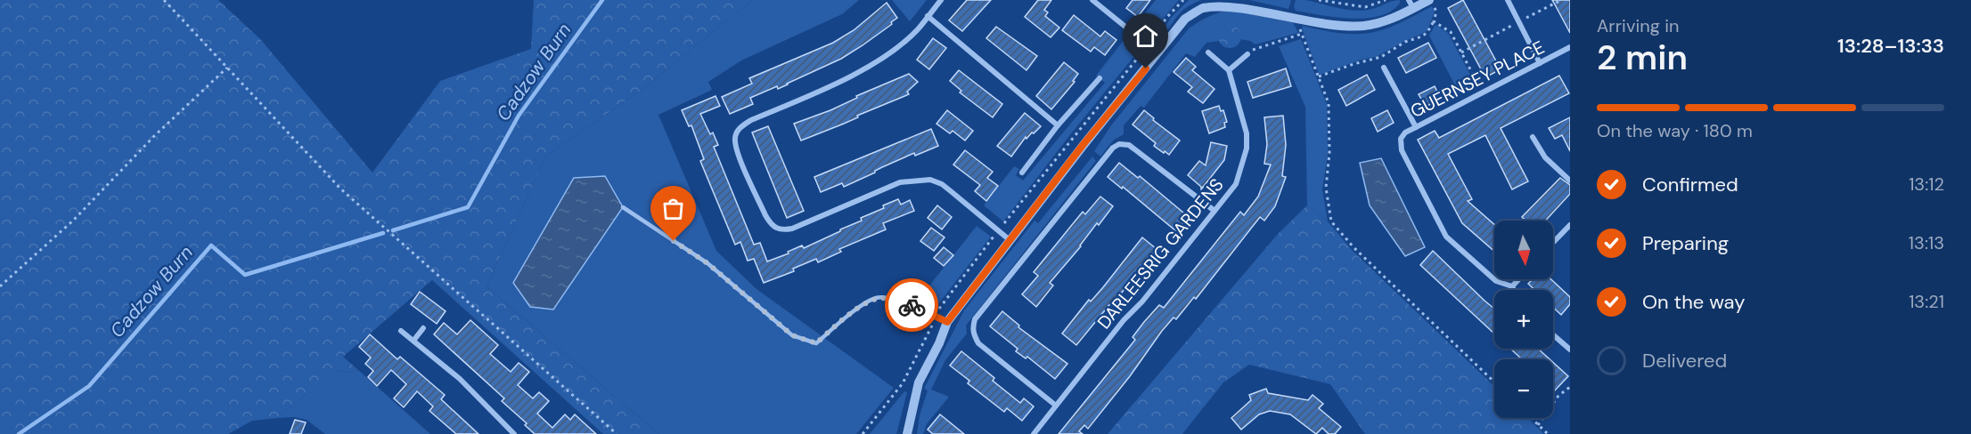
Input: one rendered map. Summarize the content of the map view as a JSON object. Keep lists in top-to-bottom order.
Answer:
{
  "streets": {
    "street": ["GUERNSEY PLACE", "DARLEESRIG GARDENS"]
  },
  "water": ["Cadzow Burn"],
  "north": "bottom",
  "page": {
    "heading": ["2 min", "Arriving in", "13:28–13:33"],
    "bar": "On the way · 180 m",
    "list": [
      ["Confirmed", "13:12"],
      ["Preparing", "13:13"],
      ["On the way", "13:21"],
      "Delivered"
    ],
    "map_buttons": ["+", "−"]
  }
}
